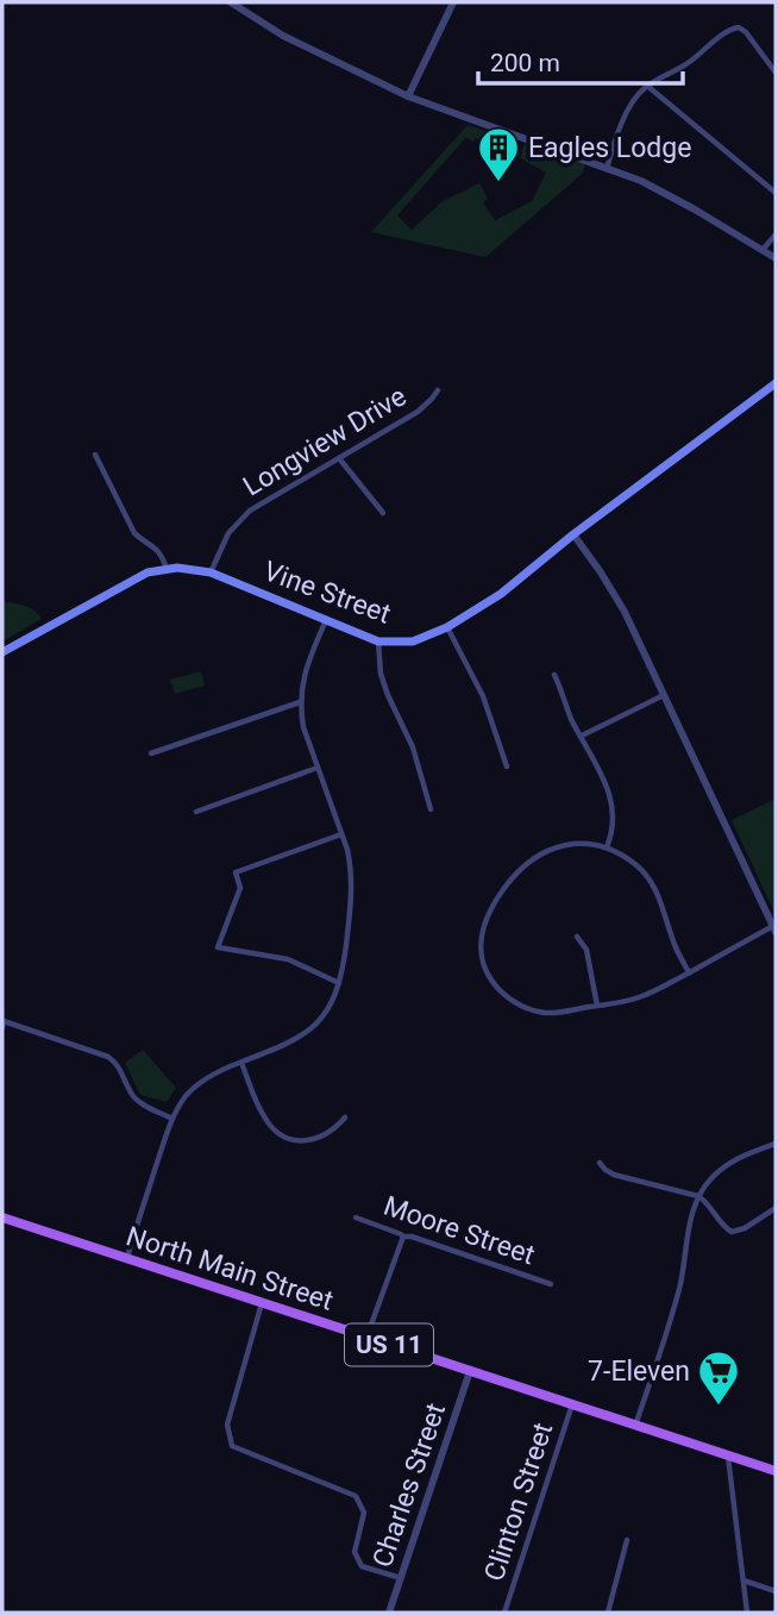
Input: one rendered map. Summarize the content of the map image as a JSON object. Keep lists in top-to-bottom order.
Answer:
{
  "streets": {
    "main road": ["Vine Street", "North Main Street", "US 11"],
    "street": [
      "Longview Drive",
      "Moore Street",
      "Charles Street",
      "Clinton Street"
    ]
  },
  "crossings": [
    ["Longview Drive", "Vine Street"],
    ["North Main Street", "Charles Street"],
    ["North Main Street", "Clinton Street"]
  ],
  "places": {
    "building": ["Eagles Lodge"],
    "supermarket": ["7-Eleven"]
  },
  "scale_bar": "200 m"
}
